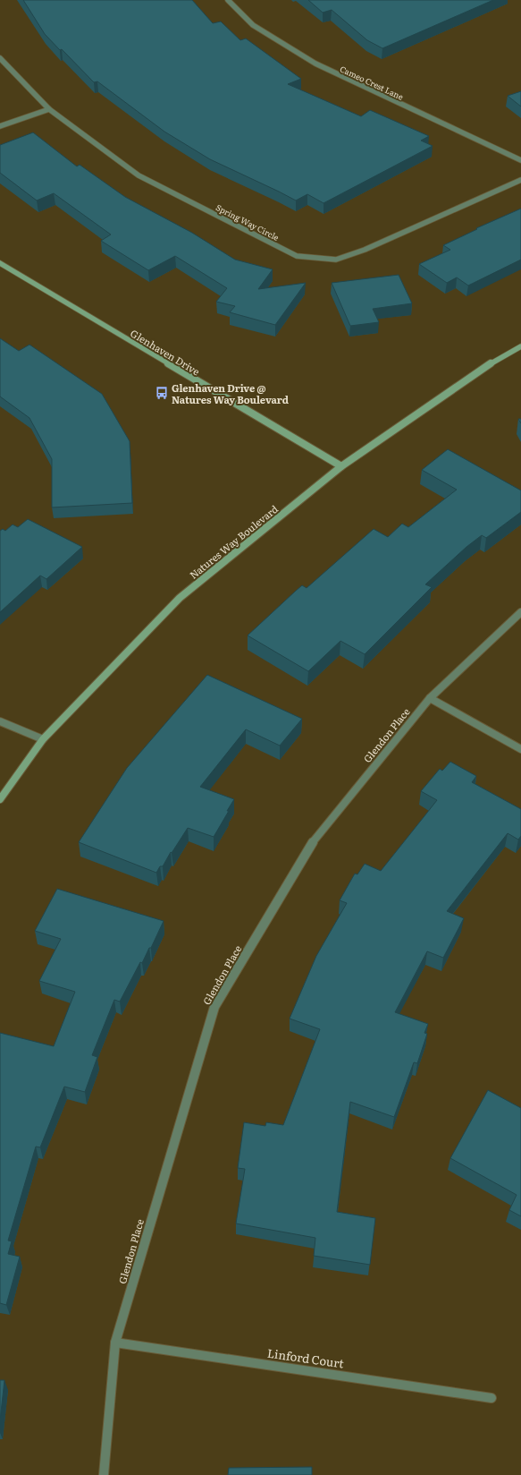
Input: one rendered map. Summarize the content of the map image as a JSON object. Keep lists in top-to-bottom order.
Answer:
{
  "streets": {
    "street": [
      "Cameo Crest Lane",
      "Spring Way Circle",
      "Glenhaven Drive",
      "Natures Way Boulevard",
      "Glendon Place",
      "Linford Court"
    ]
  },
  "crossings": [
    ["Glenhaven Drive", "Natures Way Boulevard"],
    ["Glendon Place", "Linford Court"]
  ],
  "places": {
    "bus stop": ["Glenhaven Drive @ Natures Way Boulevard"]
  }
}
